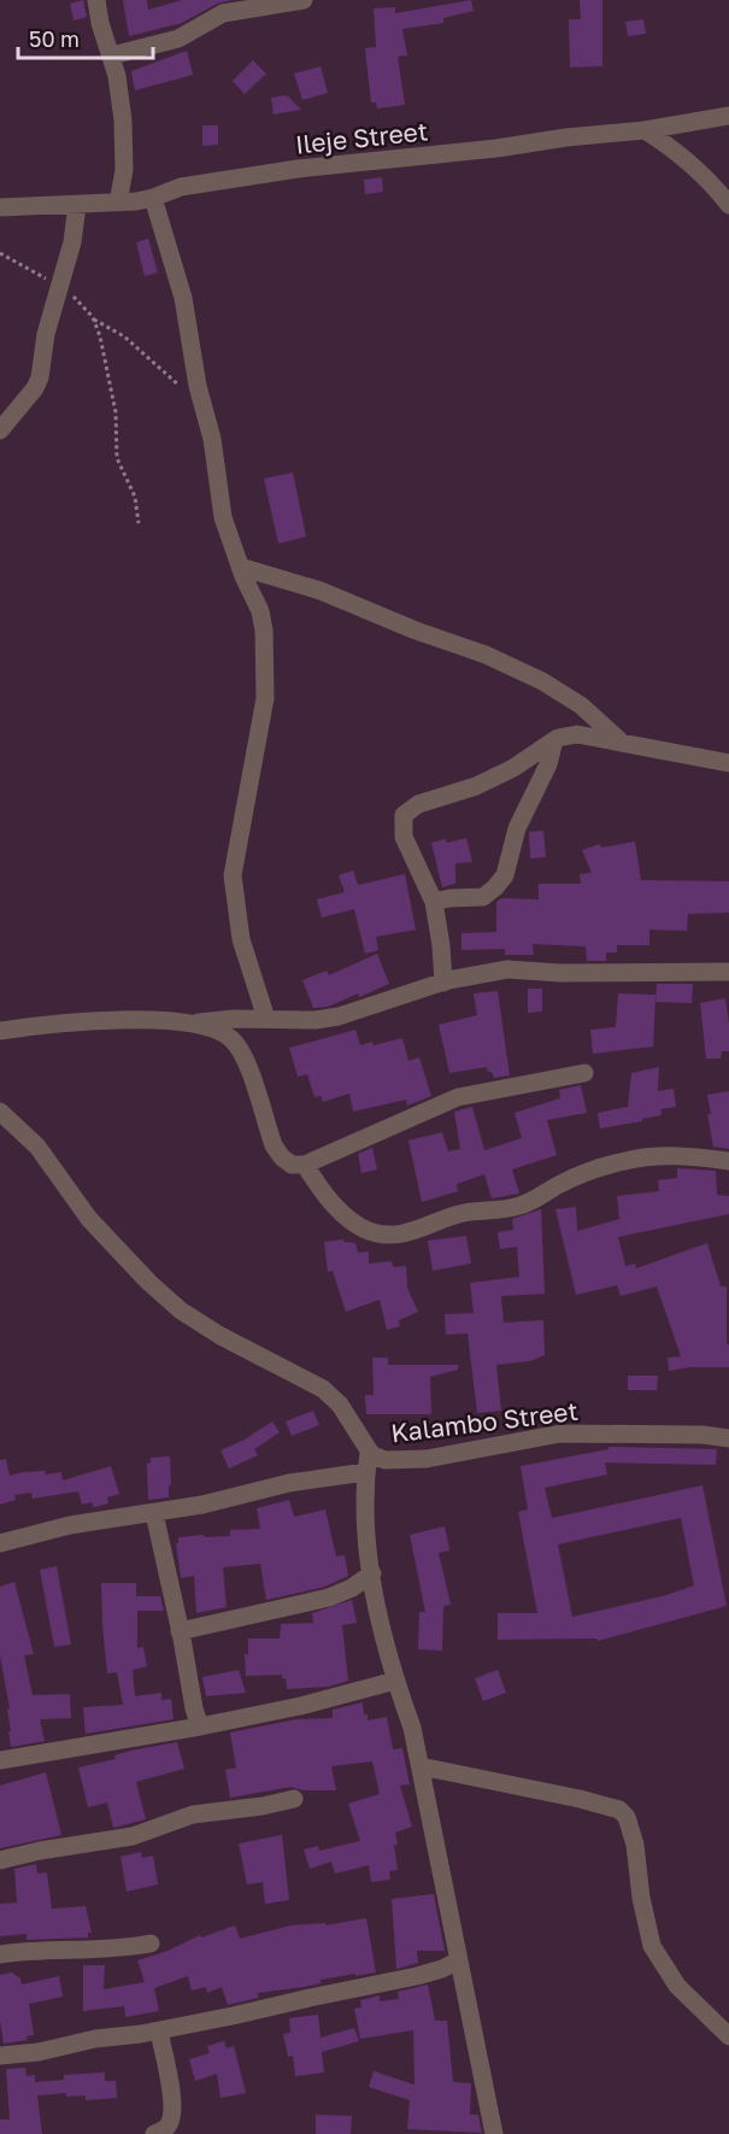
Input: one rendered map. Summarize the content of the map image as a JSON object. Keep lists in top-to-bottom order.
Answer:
{
  "streets": {
    "street": ["Ileje Street", "Kalambo Street"]
  },
  "scale_bar": "50 m"
}
